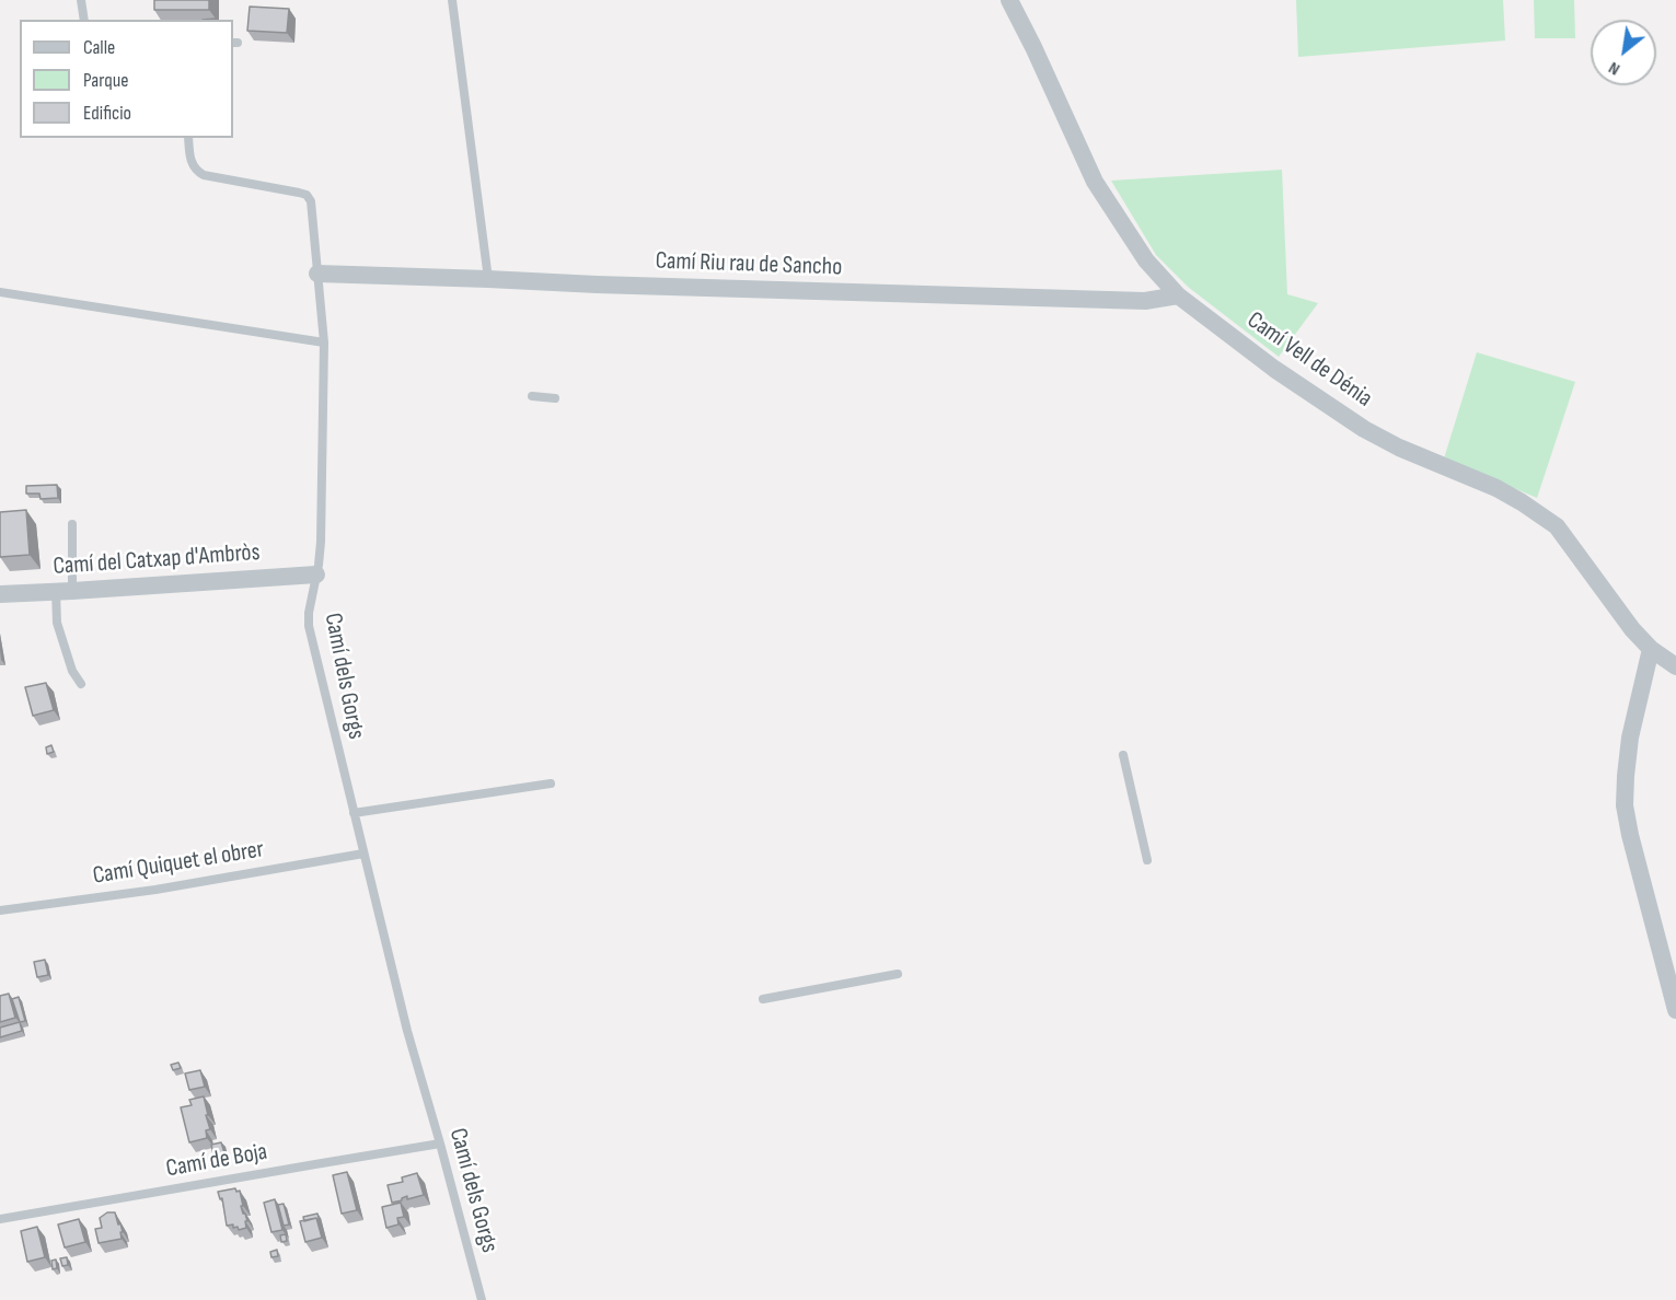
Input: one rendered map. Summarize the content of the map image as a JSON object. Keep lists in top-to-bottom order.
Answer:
{
  "streets": {
    "street": ["Camí Riu rau de Sancho", "Camí Vell de Dénia", "Camí del Catxap d'Ambròs"],
    "lane": ["Camí dels Gorgs", "Camí Quiquet el obrer", "Camí de Boja"]
  },
  "crossings": [
    ["Camí Riu rau de Sancho", "Camí Vell de Dénia"],
    ["Camí Riu rau de Sancho", "Camí dels Gorgs"],
    ["Camí del Catxap d'Ambròs", "Camí dels Gorgs"],
    ["Camí dels Gorgs", "Camí Quiquet el obrer"],
    ["Camí dels Gorgs", "Camí de Boja"]
  ],
  "legend": ["Calle", "Parque", "Edificio"],
  "north": "bottom left"
}
